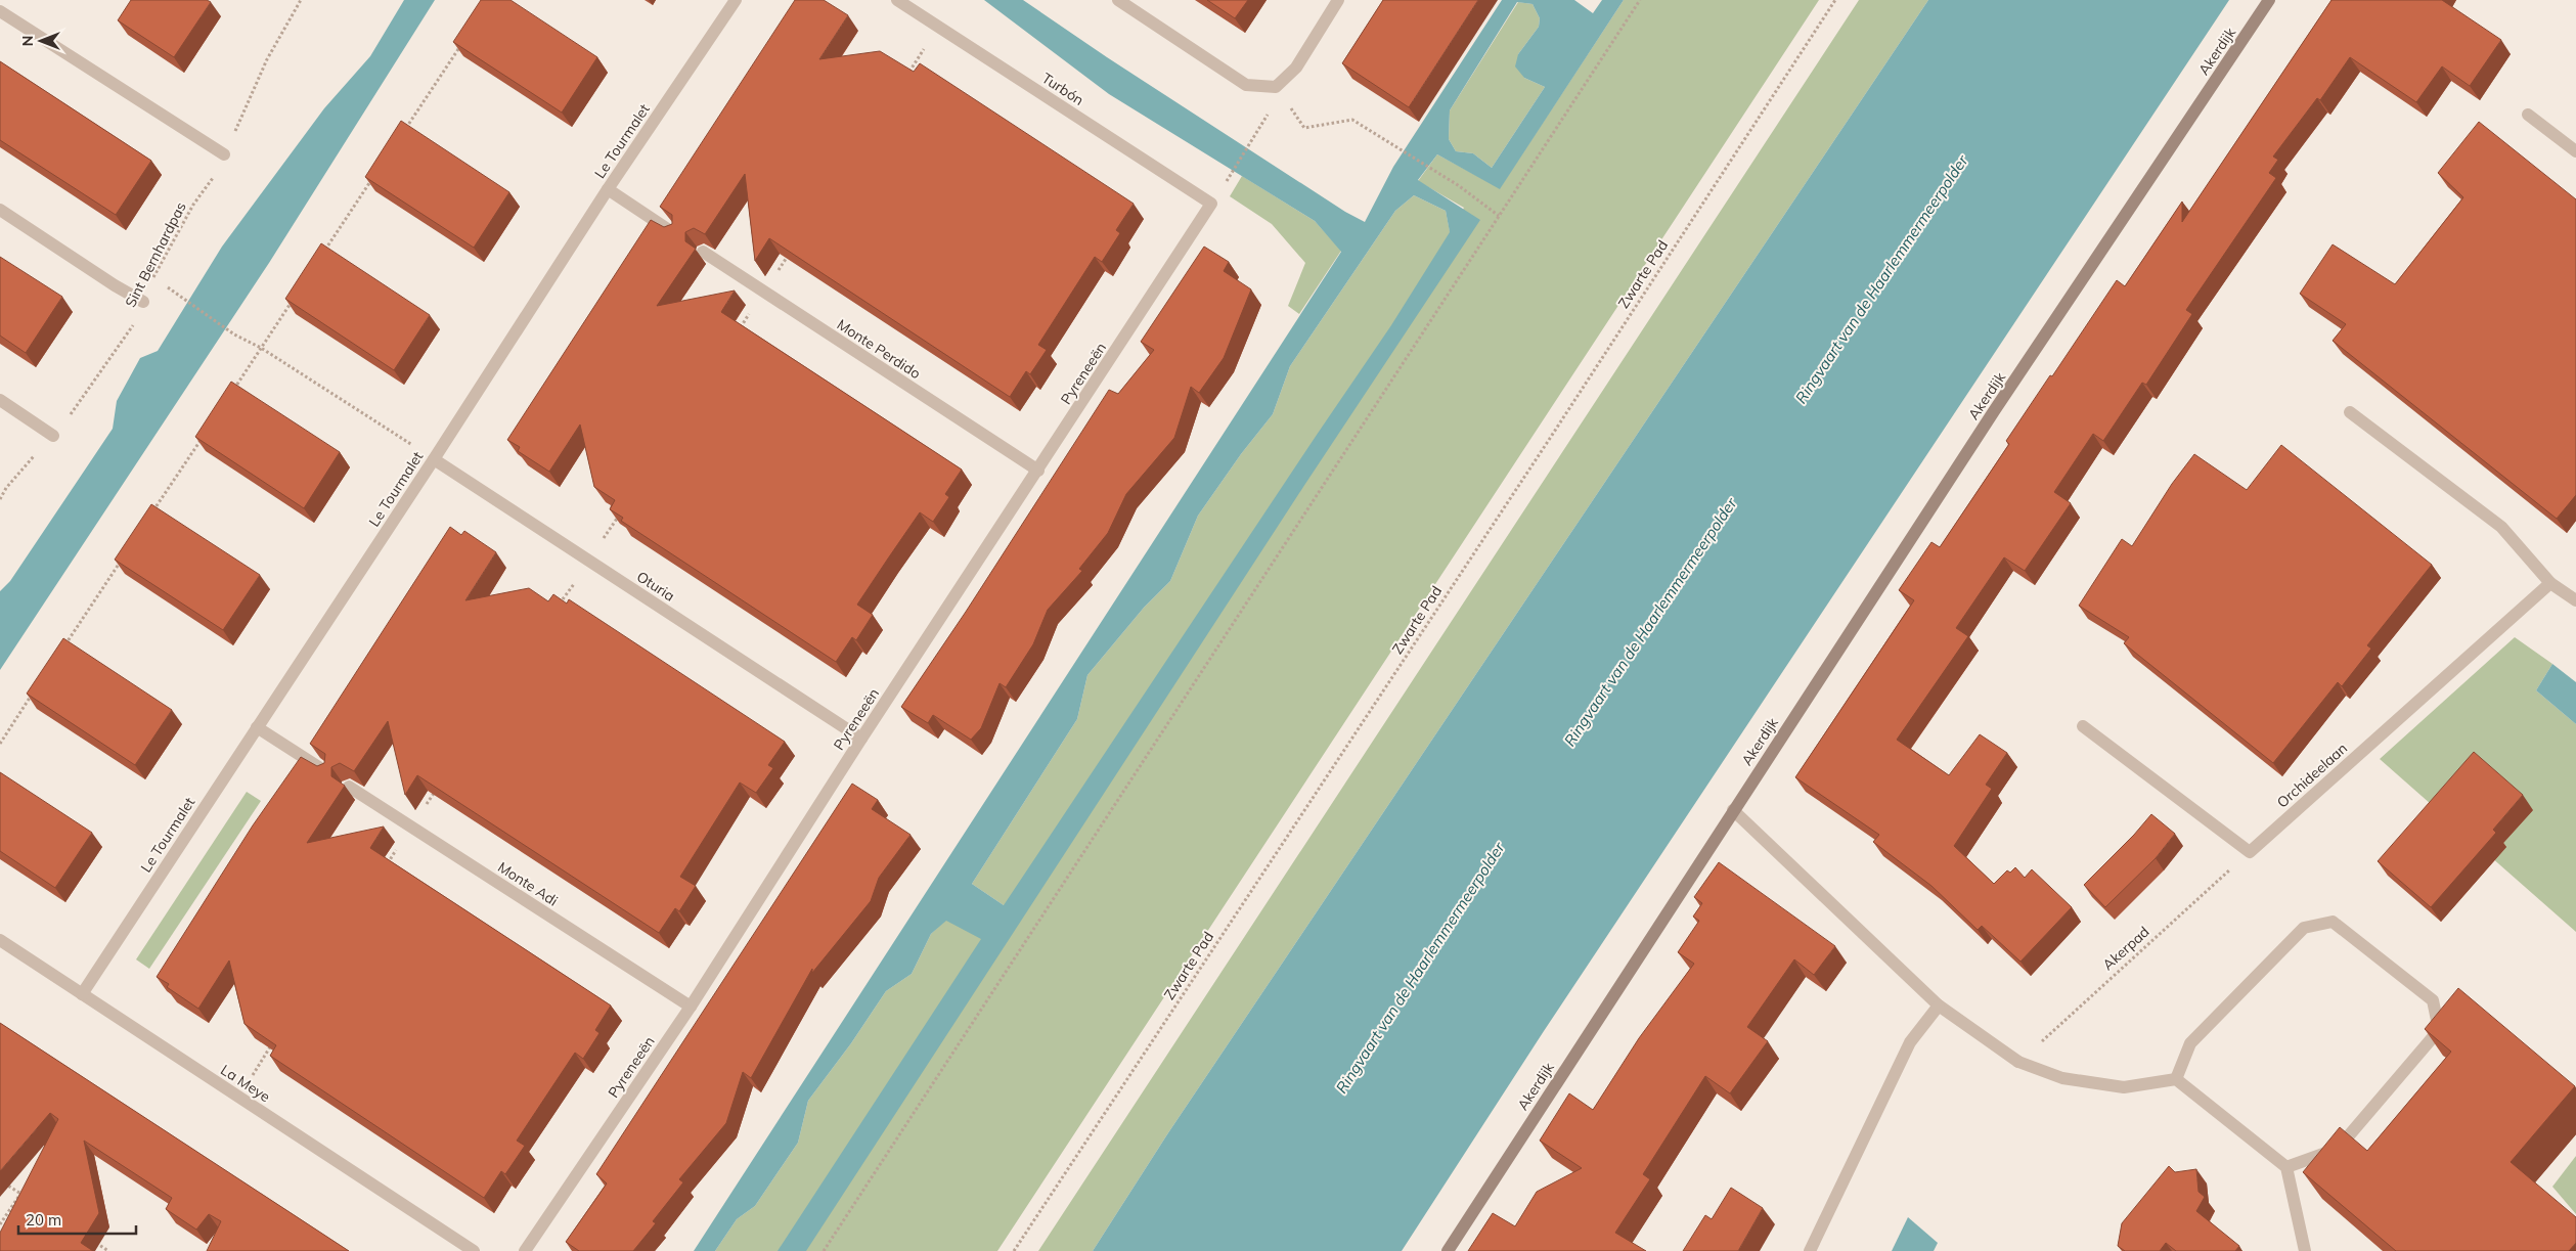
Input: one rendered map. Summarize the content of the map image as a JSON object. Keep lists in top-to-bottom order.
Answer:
{
  "streets": {
    "street": [
      "Akerdijk",
      "Turbón",
      "Le Tourmalet",
      "Monte Perdido",
      "Pyreneeën",
      "Oturia",
      "Orchideelaan",
      "Monte Adi",
      "La Meye"
    ],
    "path": ["Sint Bernhardpas", "Zwarte Pad", "Akerpad"]
  },
  "crossings": [
    ["Turbón", "Pyreneeën"],
    ["Le Tourmalet", "Oturia"],
    ["Le Tourmalet", "La Meye"],
    ["Monte Perdido", "Pyreneeën"],
    ["Pyreneeën", "Oturia"],
    ["Pyreneeën", "Monte Adi"],
    ["Orchideelaan", "Akerpad"]
  ],
  "water": ["Ringvaart van de Haarlemmermeerpolder"],
  "scale_bar": "20 m",
  "north": "left"
}
